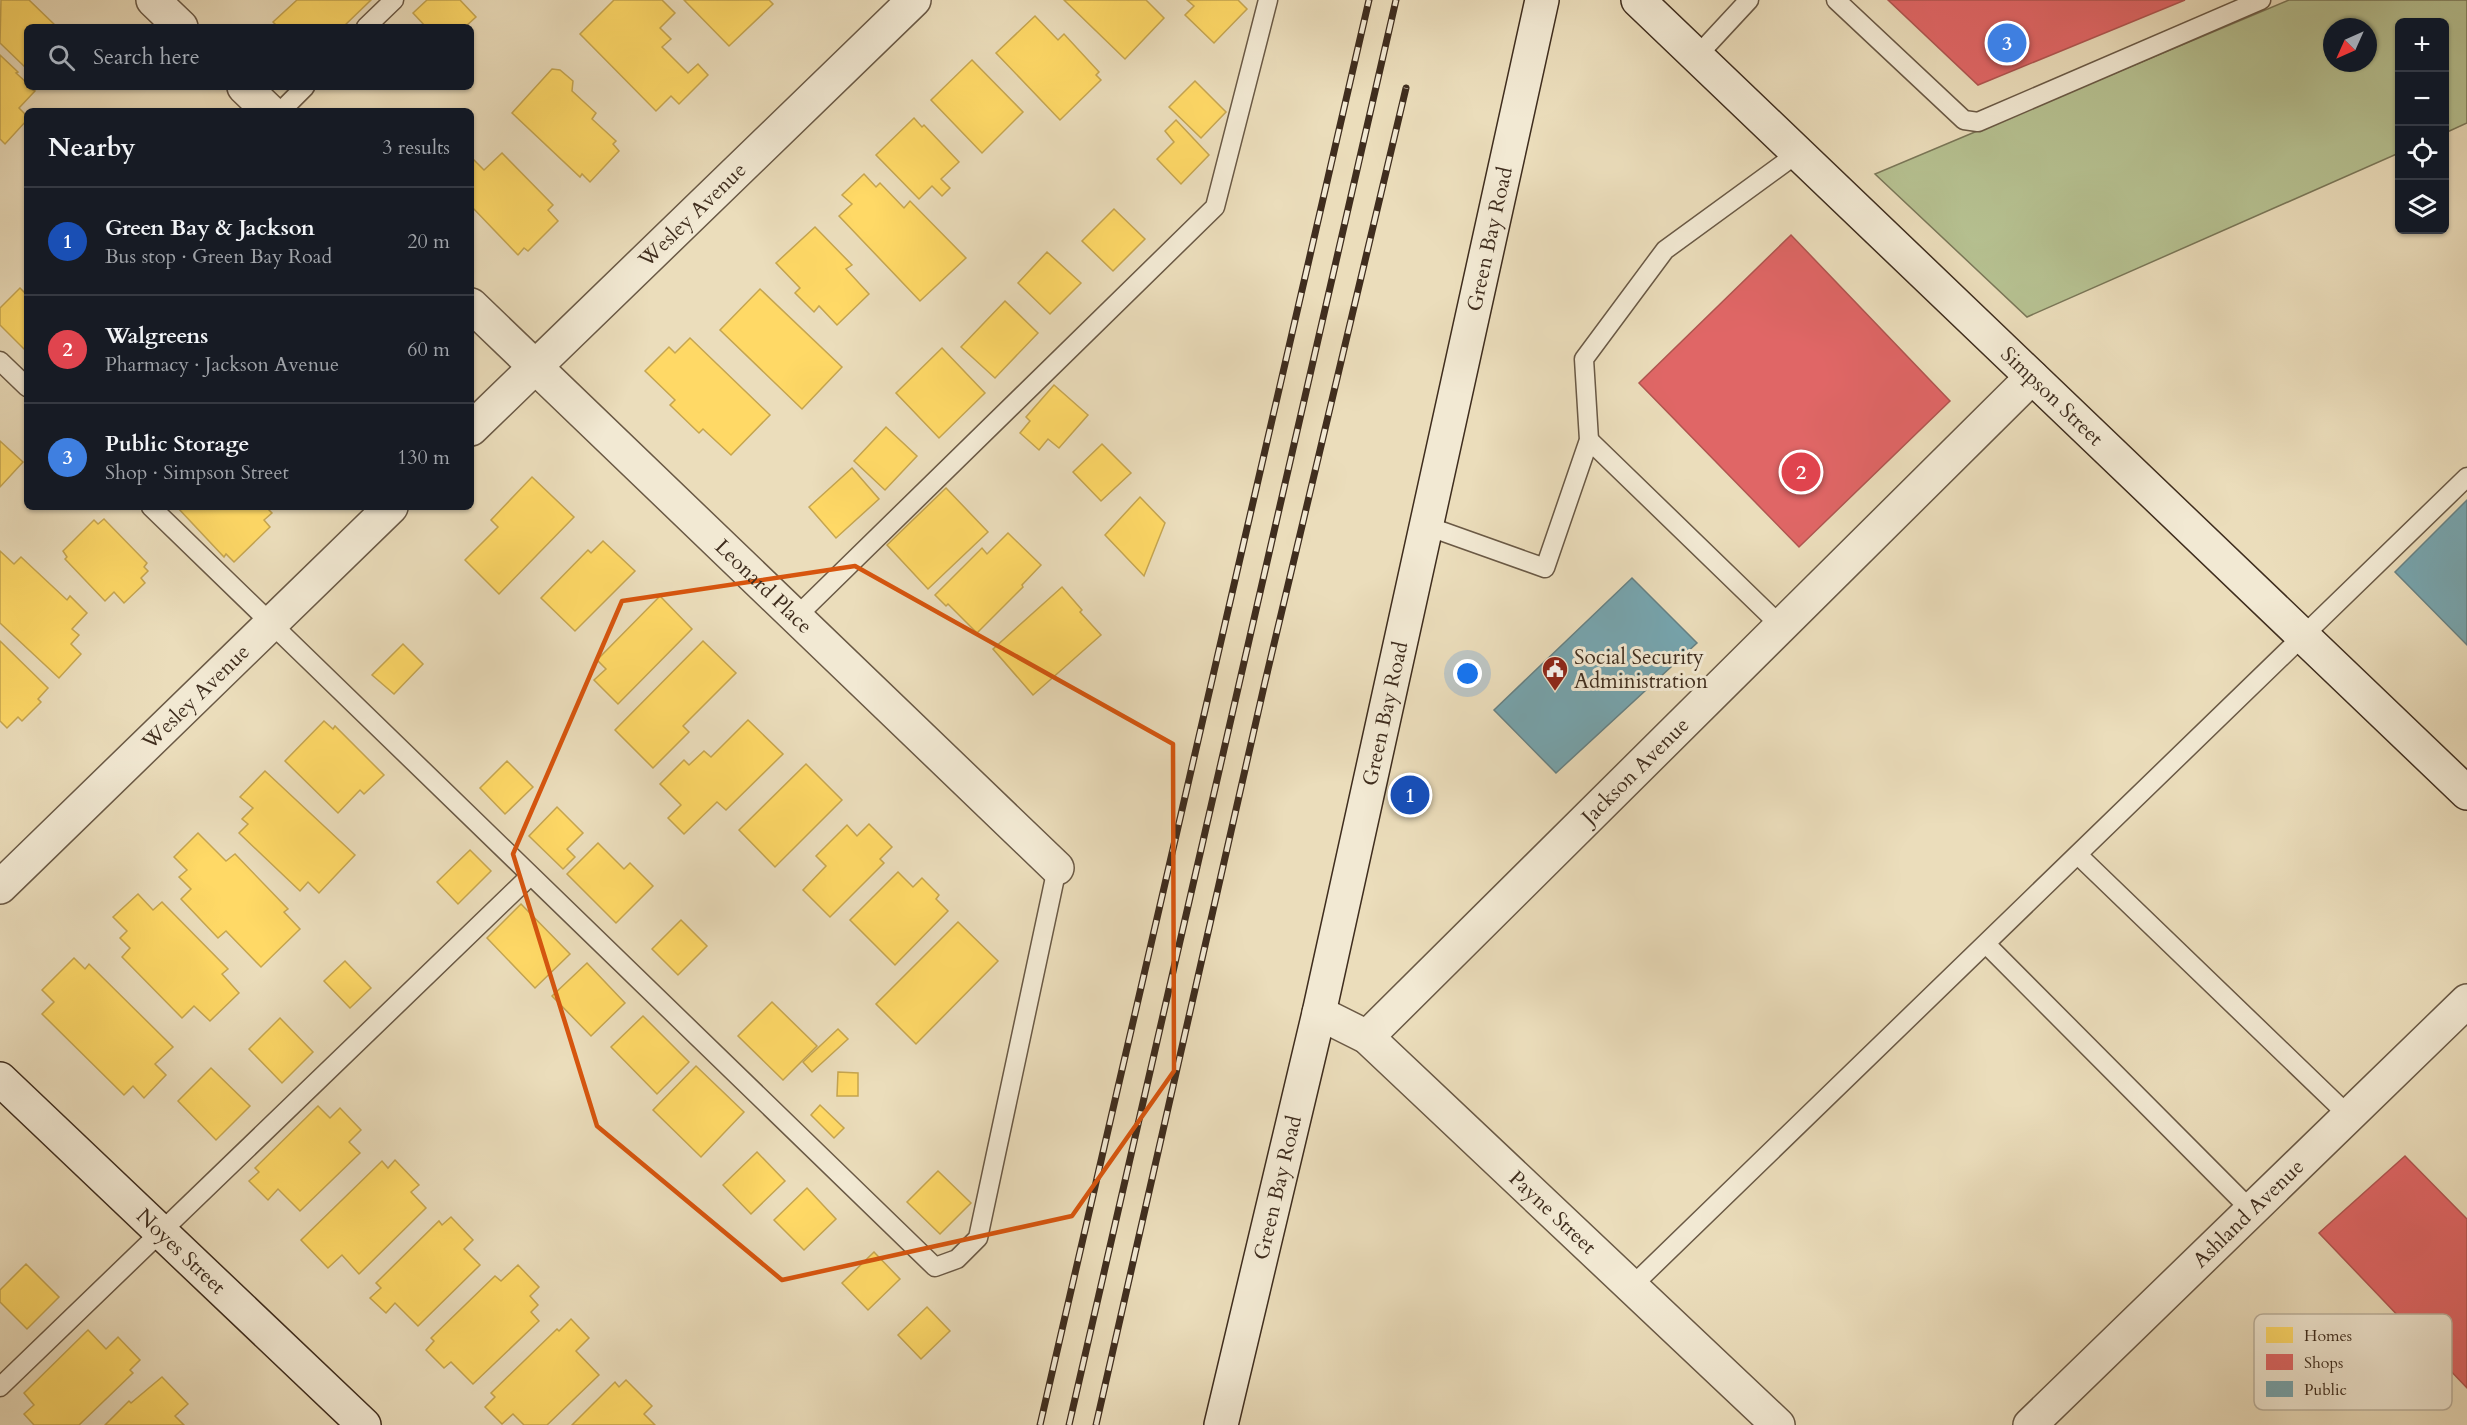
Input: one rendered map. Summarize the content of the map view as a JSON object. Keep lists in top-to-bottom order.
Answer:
{
  "streets": {
    "street": [
      "Wesley Avenue",
      "Green Bay Road",
      "Simpson Street",
      "Leonard Place",
      "Jackson Avenue",
      "Payne Street",
      "Ashland Avenue",
      "Noyes Street"
    ]
  },
  "crossings": [
    ["Wesley Avenue", "Leonard Place"],
    ["Green Bay Road", "Payne Street"],
    ["Simpson Street", "Jackson Avenue"],
    ["Jackson Avenue", "Payne Street"]
  ],
  "places": {
    "public building": ["Social Security Administration"]
  },
  "legend": ["Homes", "Shops", "Public"],
  "north": "bottom left",
  "page": {
    "map_buttons": ["+", "−"],
    "pins": ["3", "2", "1"],
    "search": "Search here",
    "heading": ["Nearby", "3 results"],
    "list": [
      {
        "mark": "1",
        "name": "Green Bay & Jackson",
        "note": "Bus stop · Green Bay Road",
        "value": "20 m"
      },
      {
        "mark": "2",
        "name": "Walgreens",
        "note": "Pharmacy · Jackson Avenue",
        "value": "60 m"
      },
      {
        "mark": "3",
        "name": "Public Storage",
        "note": "Shop · Simpson Street",
        "value": "130 m"
      }
    ]
  }
}
